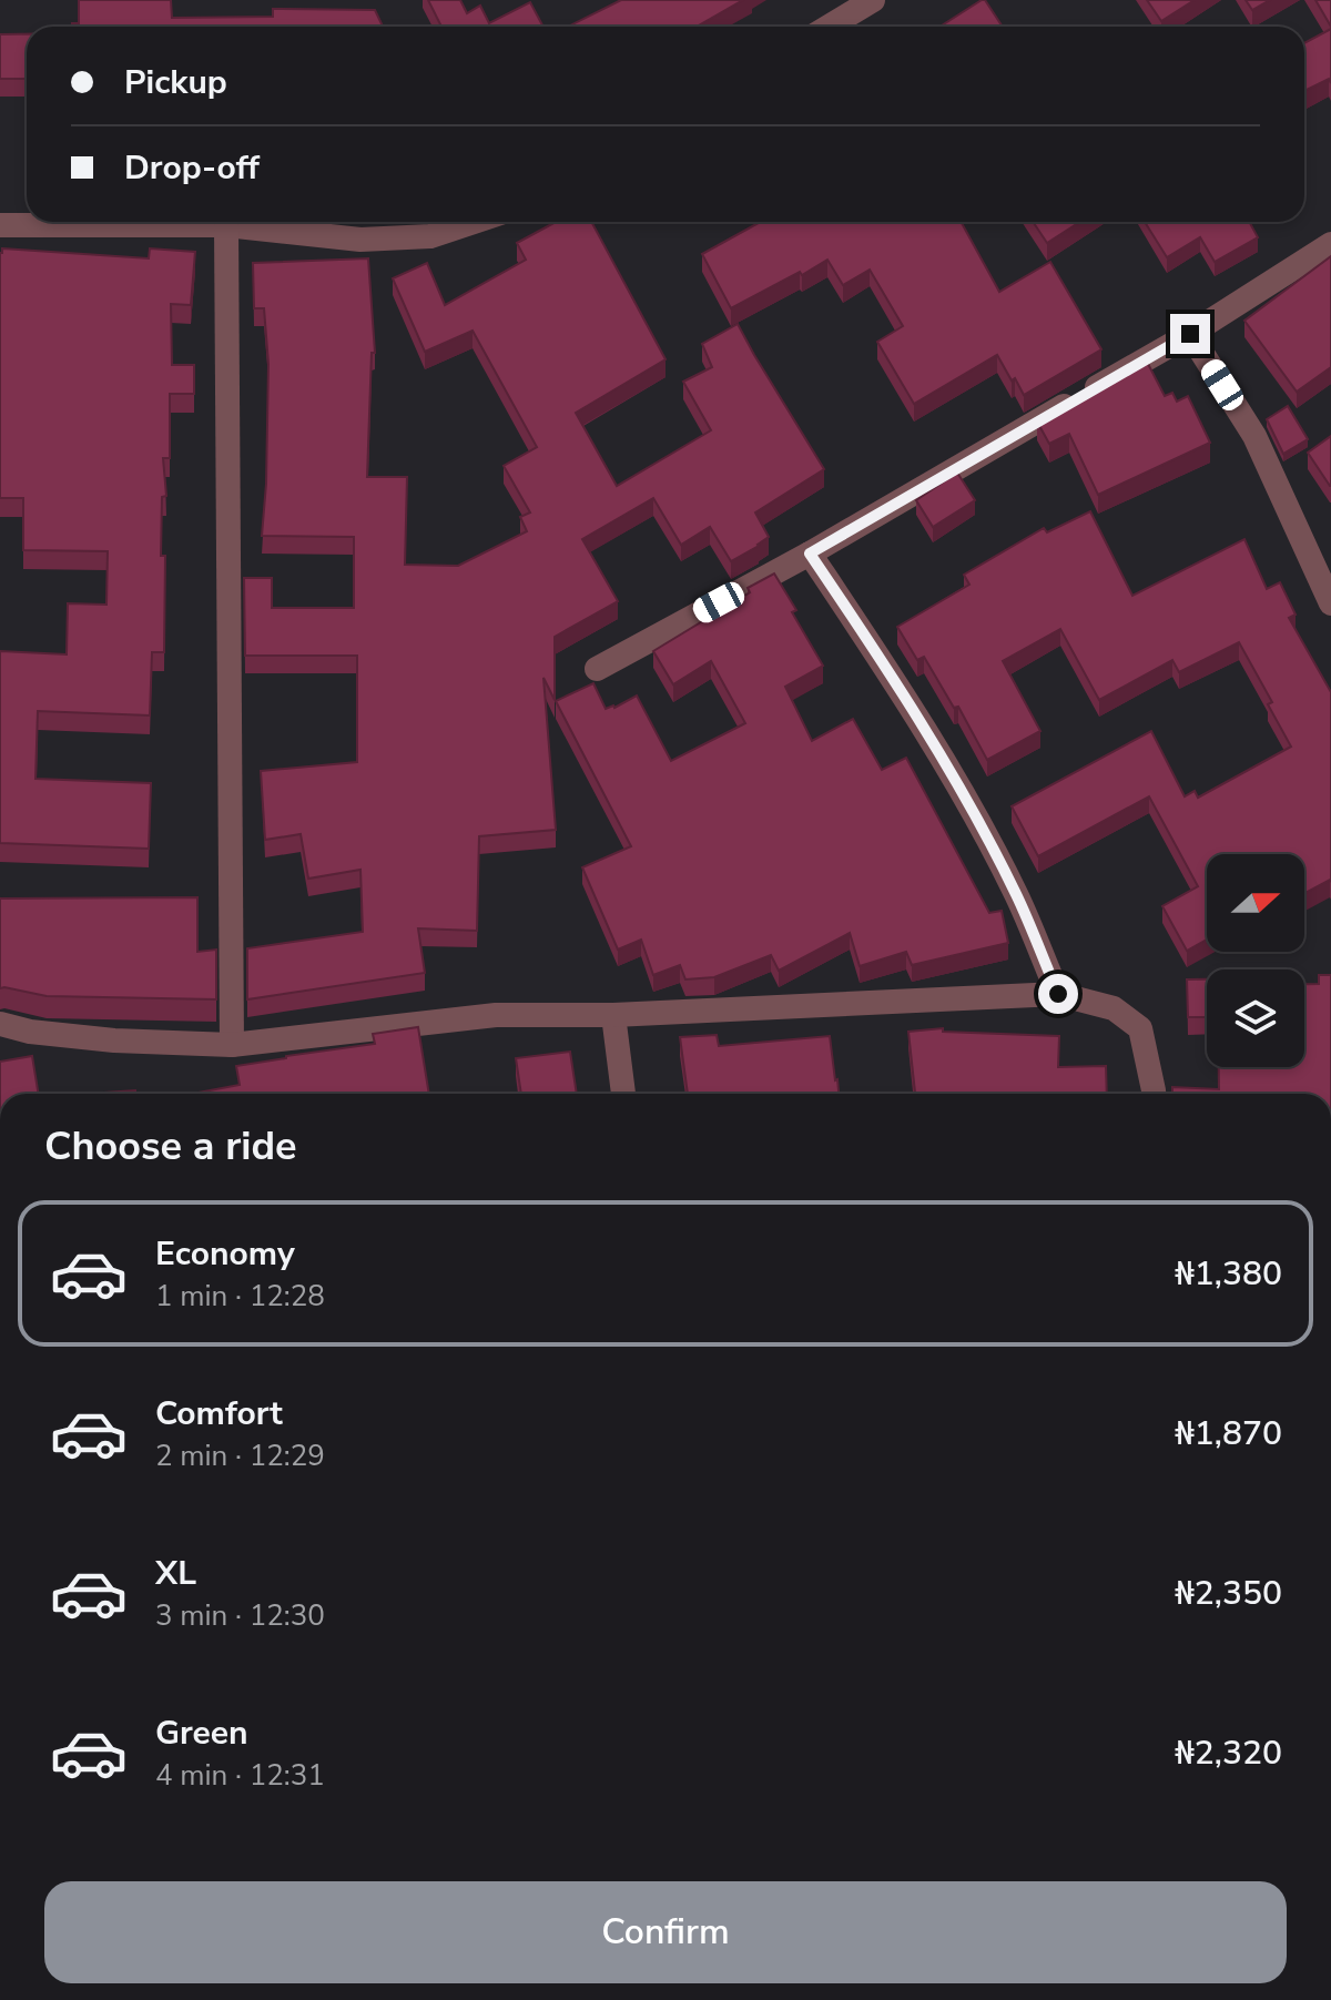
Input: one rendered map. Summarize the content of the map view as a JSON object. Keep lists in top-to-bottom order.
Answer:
{
  "north": "right",
  "page": {
    "banner": ["Pickup", "Drop-off"],
    "heading": "Choose a ride",
    "list": [
      {
        "name": "Economy",
        "note": "1 min · 12:28",
        "value": "₦1,380"
      },
      {
        "name": "Comfort",
        "note": "2 min · 12:29",
        "value": "₦1,870"
      },
      {
        "name": "XL",
        "note": "3 min · 12:30",
        "value": "₦2,350"
      },
      {
        "name": "Green",
        "note": "4 min · 12:31",
        "value": "₦2,320"
      }
    ],
    "buttons": "Confirm"
  }
}
